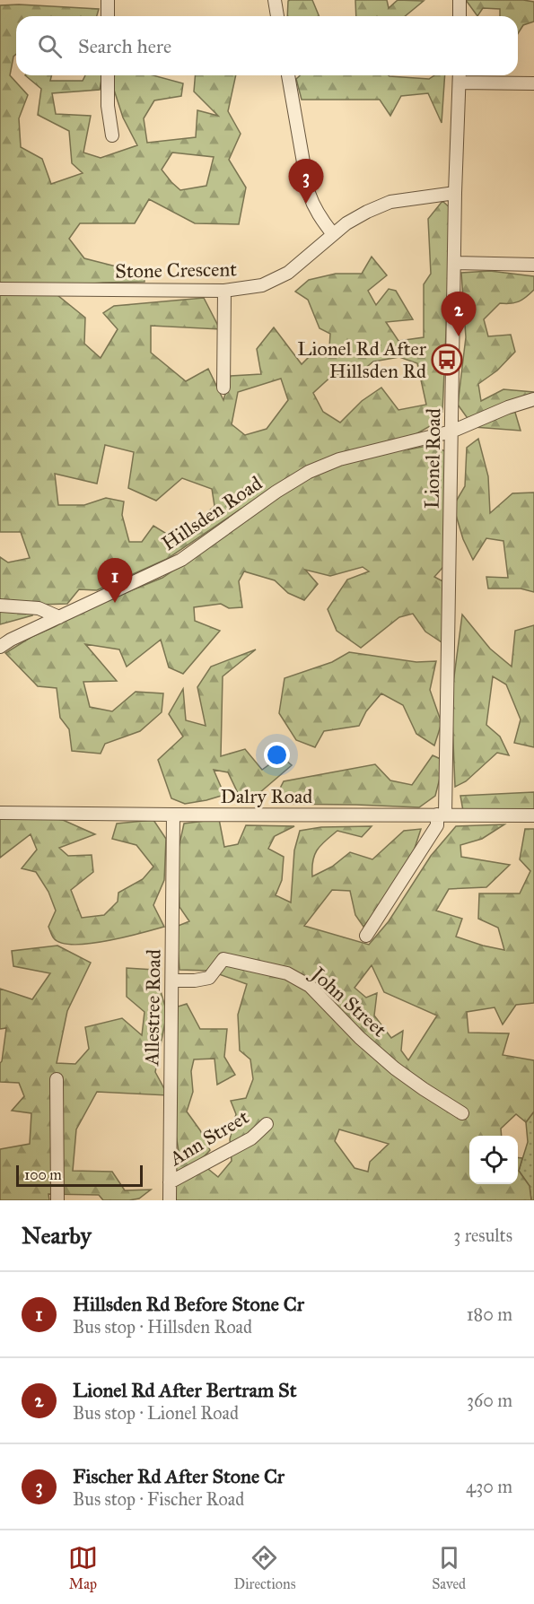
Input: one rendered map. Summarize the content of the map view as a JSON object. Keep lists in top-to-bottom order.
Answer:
{
  "streets": {
    "street": [
      "Stone Crescent",
      "Lionel Road",
      "Hillsden Road",
      "Dalry Road",
      "John Street",
      "Allestree Road",
      "Ann Street"
    ]
  },
  "crossings": [
    ["Stone Crescent", "Lionel Road"],
    ["Lionel Road", "Hillsden Road"],
    ["Lionel Road", "Dalry Road"],
    ["Dalry Road", "Allestree Road"],
    ["John Street", "Allestree Road"],
    ["Allestree Road", "Ann Street"]
  ],
  "places": {
    "bus stop": ["Lionel Rd After Hillsden Rd"]
  },
  "scale_bar": "100 m",
  "page": {
    "search": "Search here",
    "pins": ["3", "2", "1"],
    "scale": "100 m",
    "heading": ["Nearby", "3 results"],
    "list": [
      {
        "mark": "1",
        "name": "Hillsden Rd Before Stone Cr",
        "note": "Bus stop · Hillsden Road",
        "value": "180 m"
      },
      {
        "mark": "2",
        "name": "Lionel Rd After Bertram St",
        "note": "Bus stop · Lionel Road",
        "value": "360 m"
      },
      {
        "mark": "3",
        "name": "Fischer Rd After Stone Cr",
        "note": "Bus stop · Fischer Road",
        "value": "430 m"
      }
    ],
    "nav": ["Map", "Directions", "Saved"]
  }
}
